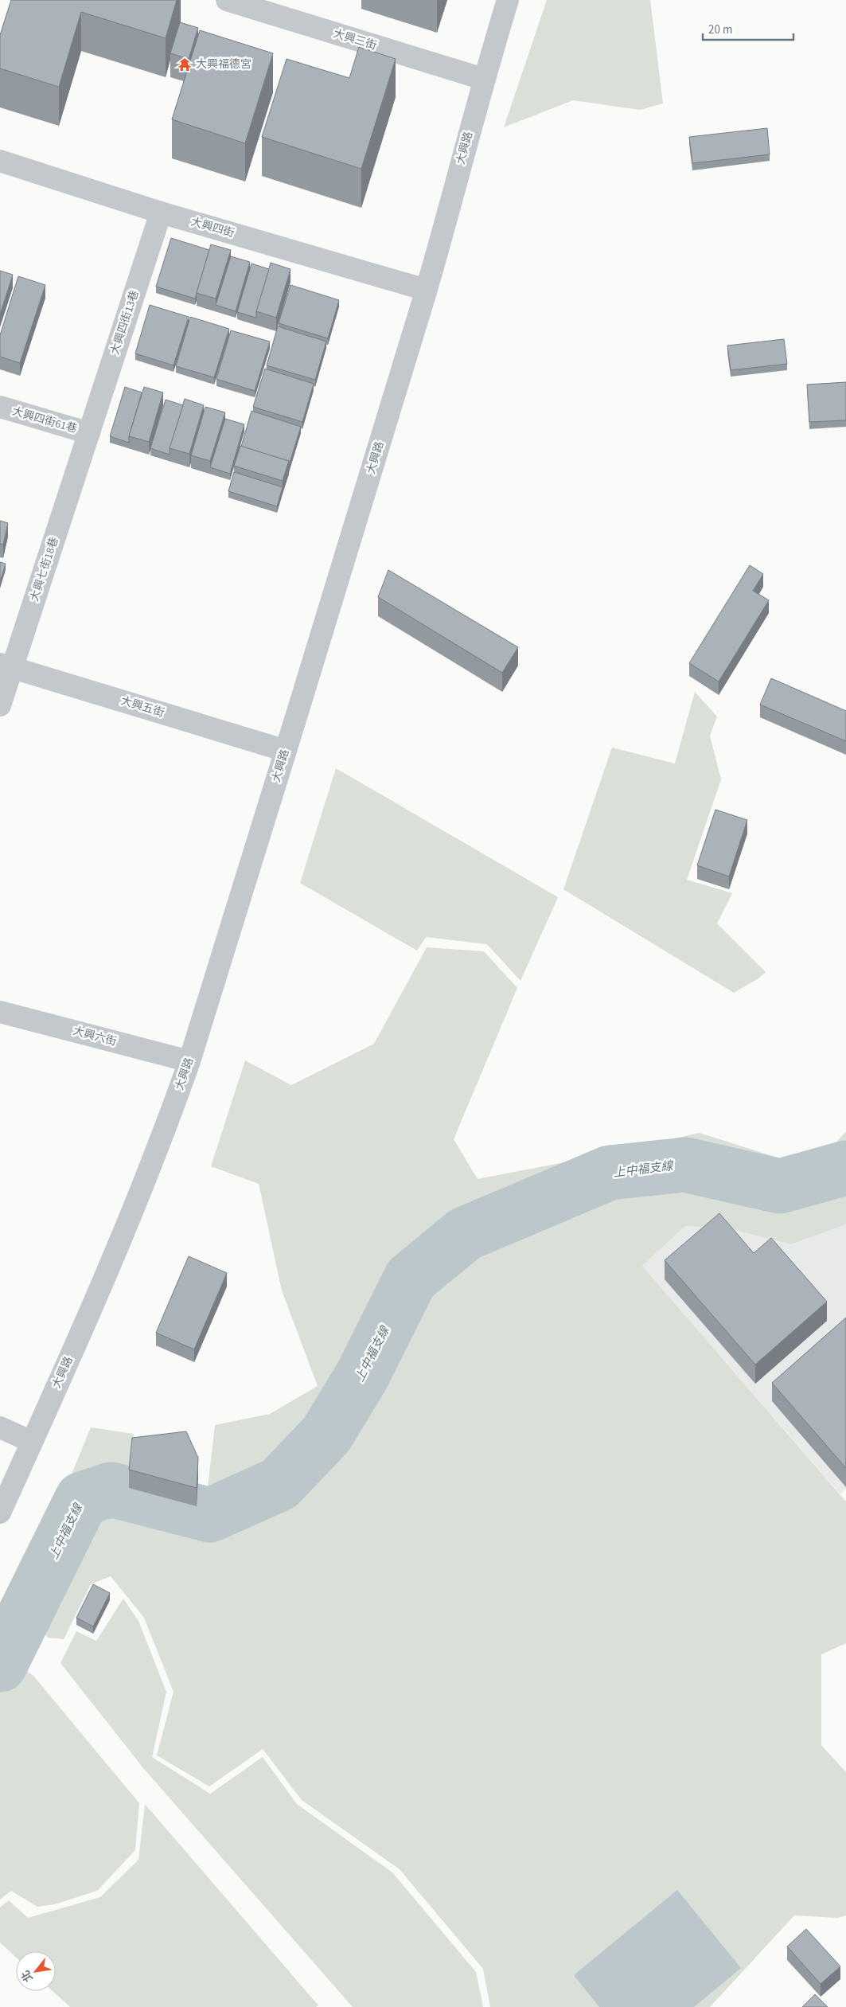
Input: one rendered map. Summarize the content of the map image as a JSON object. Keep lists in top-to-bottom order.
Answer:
{
  "streets": {
    "street": [
      "大興三街",
      "大興路",
      "大興四街",
      "大興四街13巷",
      "大興四街61巷",
      "大興七街18巷",
      "大興五街",
      "大興六街"
    ]
  },
  "crossings": [
    ["大興三街", "大興路"],
    ["大興路", "大興四街"],
    ["大興路", "大興五街"],
    ["大興路", "大興六街"],
    ["大興四街", "大興四街13巷"],
    ["大興四街13巷", "大興四街61巷"],
    ["大興四街13巷", "大興七街18巷"],
    ["大興四街61巷", "大興七街18巷"],
    ["大興七街18巷", "大興五街"]
  ],
  "water": ["上中福支線"],
  "places": {
    "temple": ["大興福德宮"]
  },
  "scale_bar": "20 m",
  "north": "bottom left"
}
